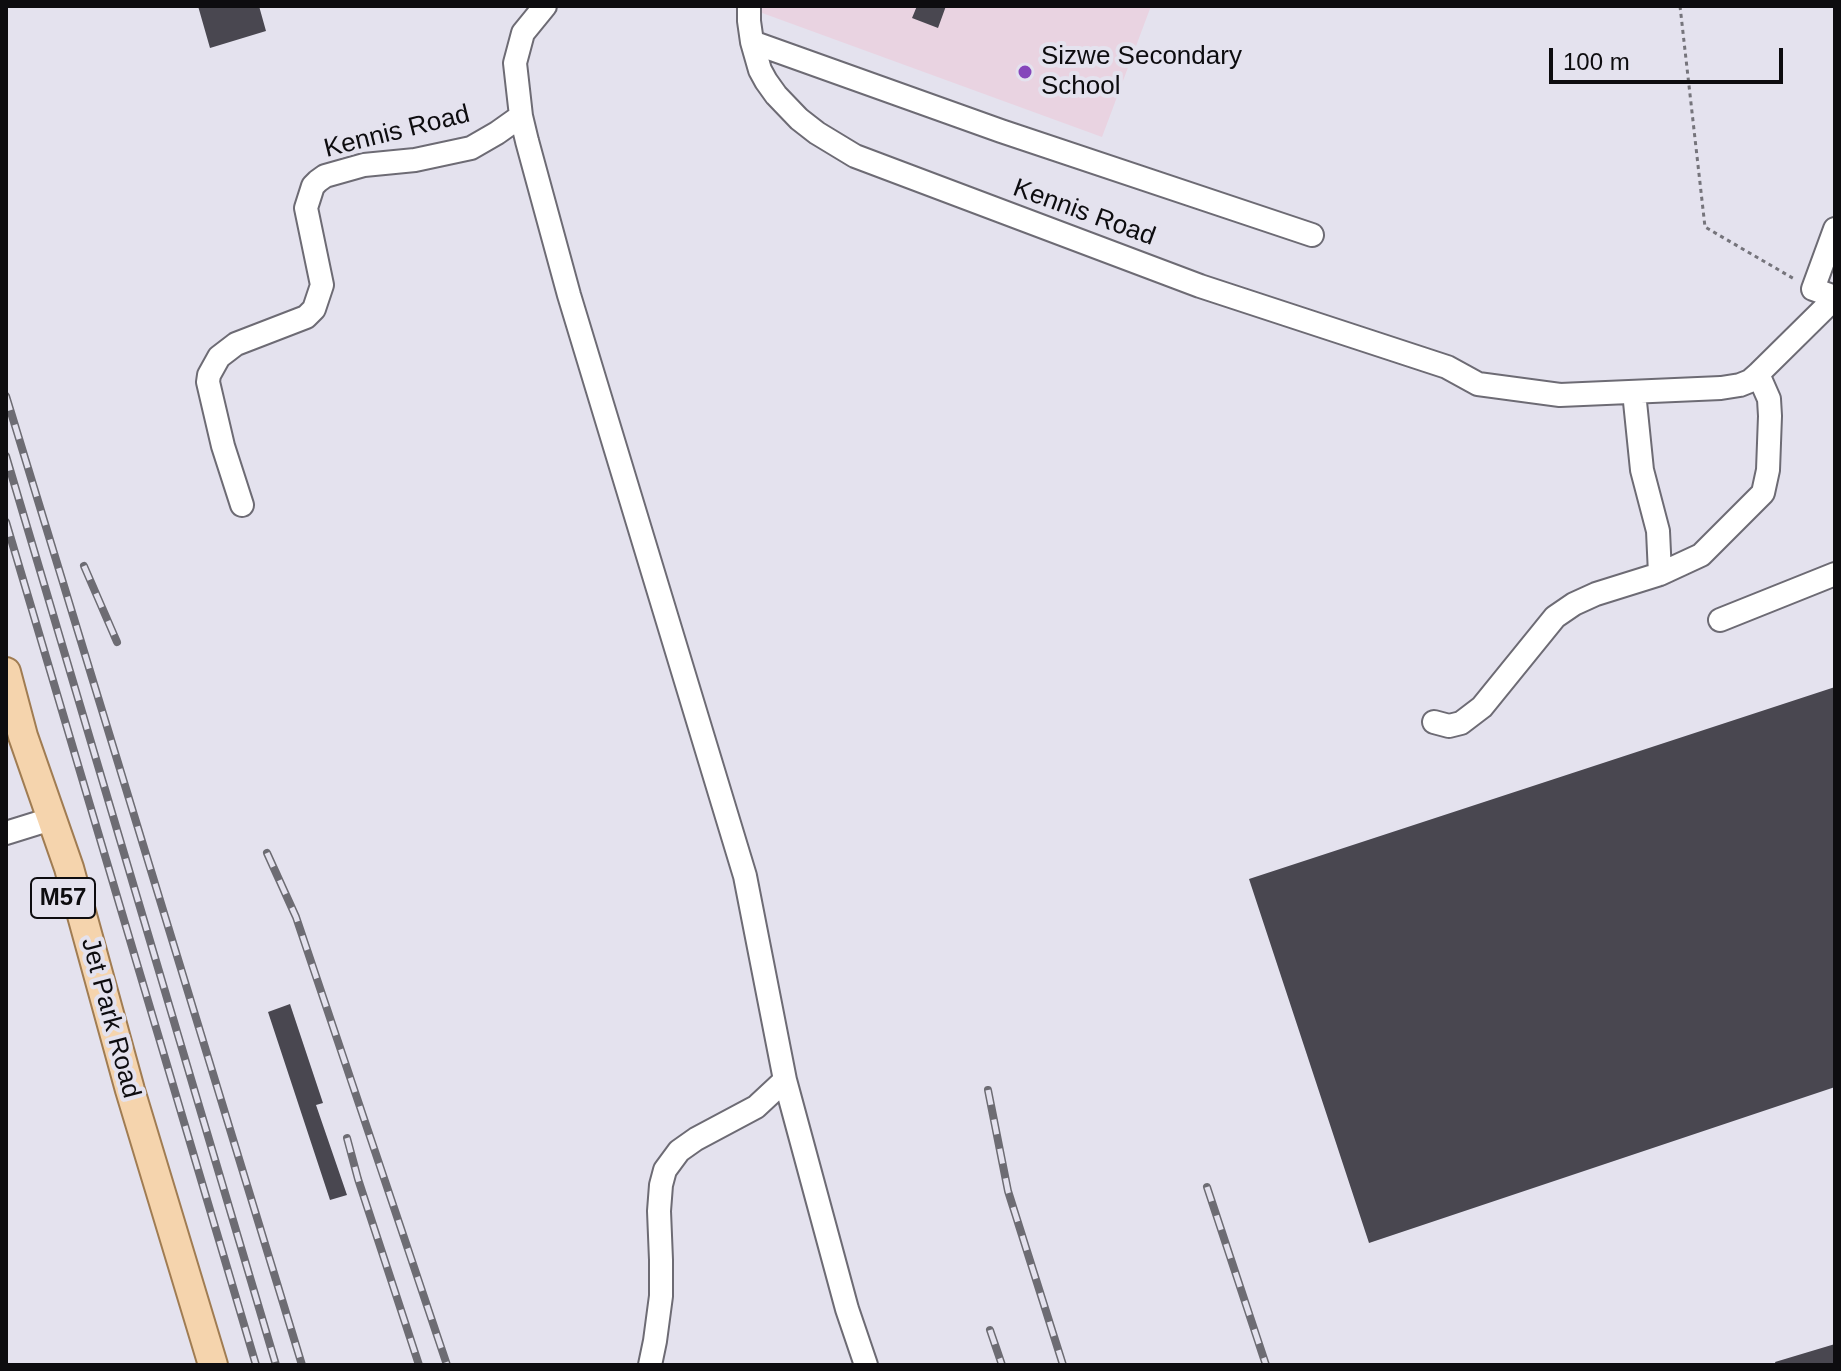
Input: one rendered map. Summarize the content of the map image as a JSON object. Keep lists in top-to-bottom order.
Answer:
{
  "streets": {
    "main road": ["M57", "Jet Park Road"],
    "street": ["Kennis Road"]
  },
  "places": ["Sizwe Secondary School"],
  "scale_bar": "100 m"
}
